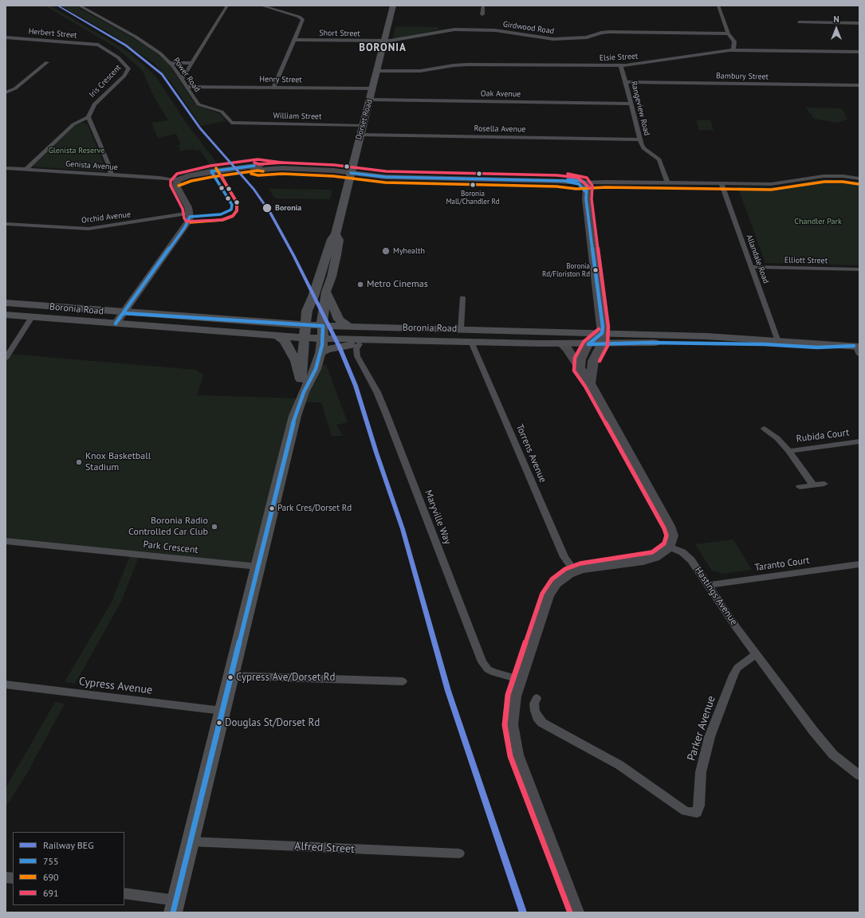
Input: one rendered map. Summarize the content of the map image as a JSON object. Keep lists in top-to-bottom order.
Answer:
{
  "streets": {
    "main road": ["Dorset Road", "Boronia Road"],
    "street": [
      "Girdwood Road",
      "Herbert Street",
      "Short Street",
      "Elsie Street",
      "Power Road",
      "Bambury Street",
      "Henry Street",
      "Iris Crescent",
      "Oak Avenue",
      "Rangeview Road",
      "William Street",
      "Rosella Avenue",
      "Genista Avenue",
      "Orchid Avenue",
      "Allandale Road",
      "Elliott Street",
      "Rubida Court",
      "Torrens Avenue",
      "Maryville Way",
      "Park Crescent",
      "Taranto Court",
      "Hastings Avenue",
      "Cypress Avenue",
      "Parker Avenue",
      "Alfred Street"
    ]
  },
  "crossings": [
    ["Girdwood Road", "Short Street"],
    ["Girdwood Road", "Dorset Road"],
    ["Herbert Street", "Iris Crescent"],
    ["Short Street", "Dorset Road"],
    ["Elsie Street", "Rangeview Road"],
    ["Elsie Street", "Dorset Road"],
    ["Power Road", "Henry Street"],
    ["Power Road", "William Street"],
    ["Bambury Street", "Rangeview Road"],
    ["Henry Street", "Dorset Road"],
    ["Oak Avenue", "Rangeview Road"],
    ["Oak Avenue", "Dorset Road"],
    ["Rangeview Road", "Rosella Avenue"],
    ["William Street", "Dorset Road"],
    ["Dorset Road", "Rosella Avenue"],
    ["Dorset Road", "Boronia Road"],
    ["Dorset Road", "Park Crescent"],
    ["Dorset Road", "Cypress Avenue"],
    ["Dorset Road", "Alfred Street"],
    ["Allandale Road", "Elliott Street"],
    ["Allandale Road", "Boronia Road"],
    ["Boronia Road", "Torrens Avenue"],
    ["Boronia Road", "Maryville Way"],
    ["Taranto Court", "Hastings Avenue"],
    ["Hastings Avenue", "Parker Avenue"]
  ],
  "districts": ["BORONIA"],
  "parks": ["Glenista Reserve", "Chandler Park"],
  "places": [
    "Boronia Mall/Chandler Rd",
    "Boronia",
    "Myhealth",
    "Boronia Rd/Floriston Rd",
    "Metro Cinemas",
    "Knox Basketball Stadium",
    "Park Cres/Dorset Rd",
    "Boronia Radio Controlled Car Club",
    "Cypress Ave/Dorset Rd",
    "Douglas St/Dorset Rd"
  ],
  "lines": [
    "rail line BEG",
    "transit line 691",
    "transit line 755",
    "transit line 690"
  ],
  "legend": [
    "Railway BEG",
    "755",
    "690",
    "691"
  ],
  "north": "top"
}
